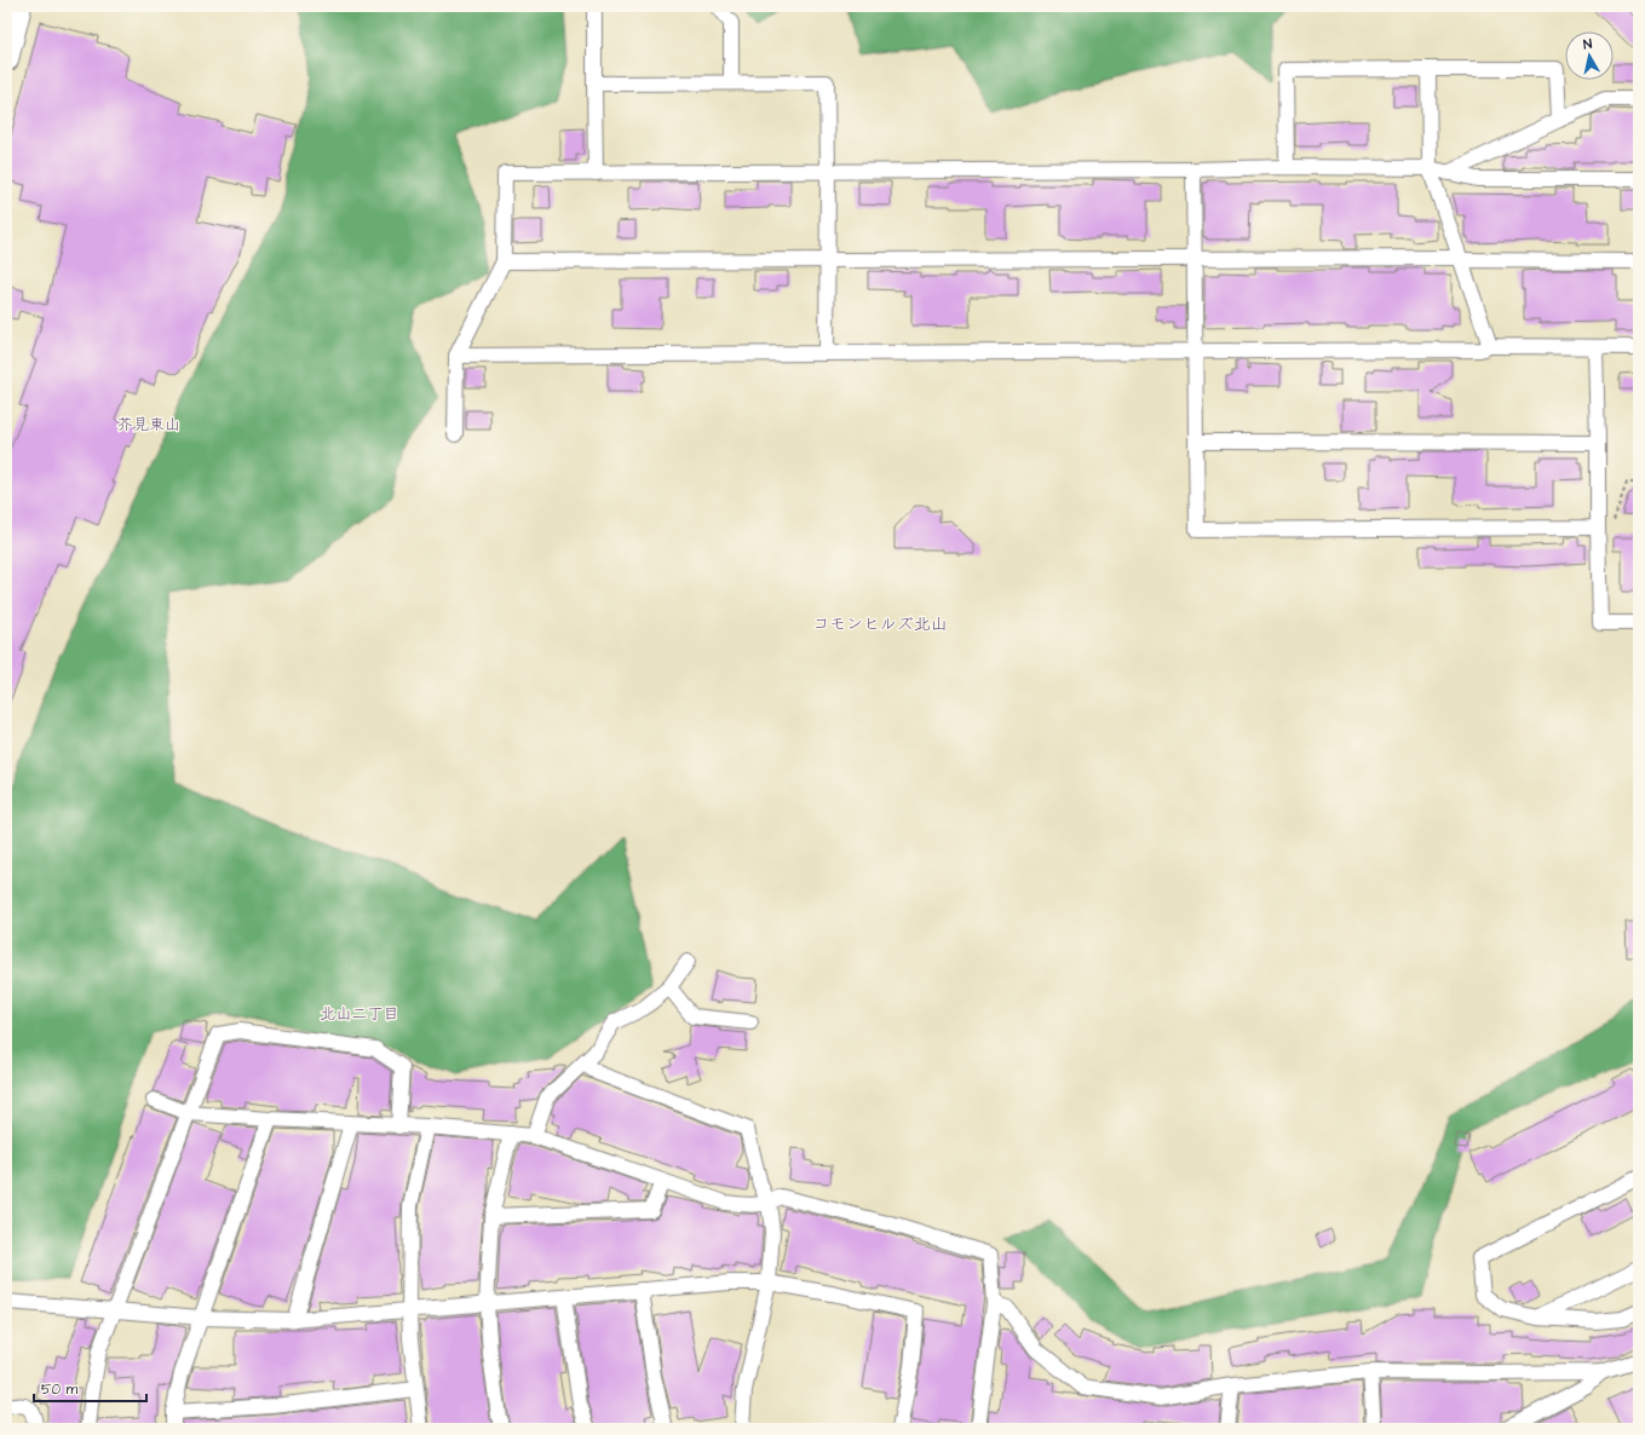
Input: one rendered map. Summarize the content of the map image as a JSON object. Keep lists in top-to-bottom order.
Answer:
{
  "districts": ["芥見東山", "コモンヒルズ北山", "北山二丁目"],
  "scale_bar": "50 m",
  "north": "top"
}
